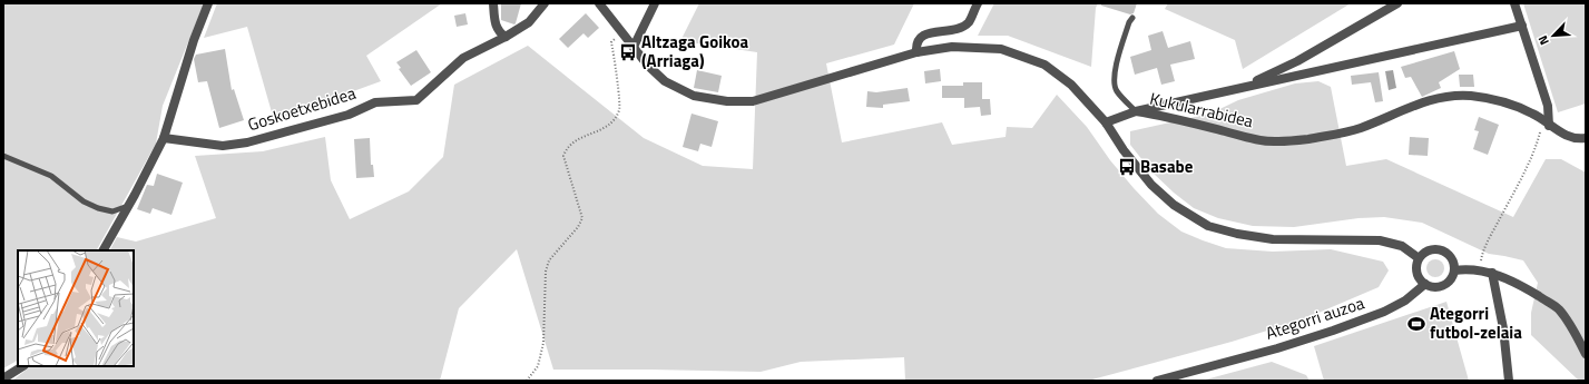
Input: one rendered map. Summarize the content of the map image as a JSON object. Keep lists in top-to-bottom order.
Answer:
{
  "streets": {
    "street": ["Goskoetxebidea", "Kukularrabidea", "Ategorri auzoa"]
  },
  "places": {
    "bus stop": ["Altzaga Goikoa (Arriaga)", "Basabe"],
    "sports": ["Ategorri futbol-zelaia"]
  },
  "north": "bottom left"
}
